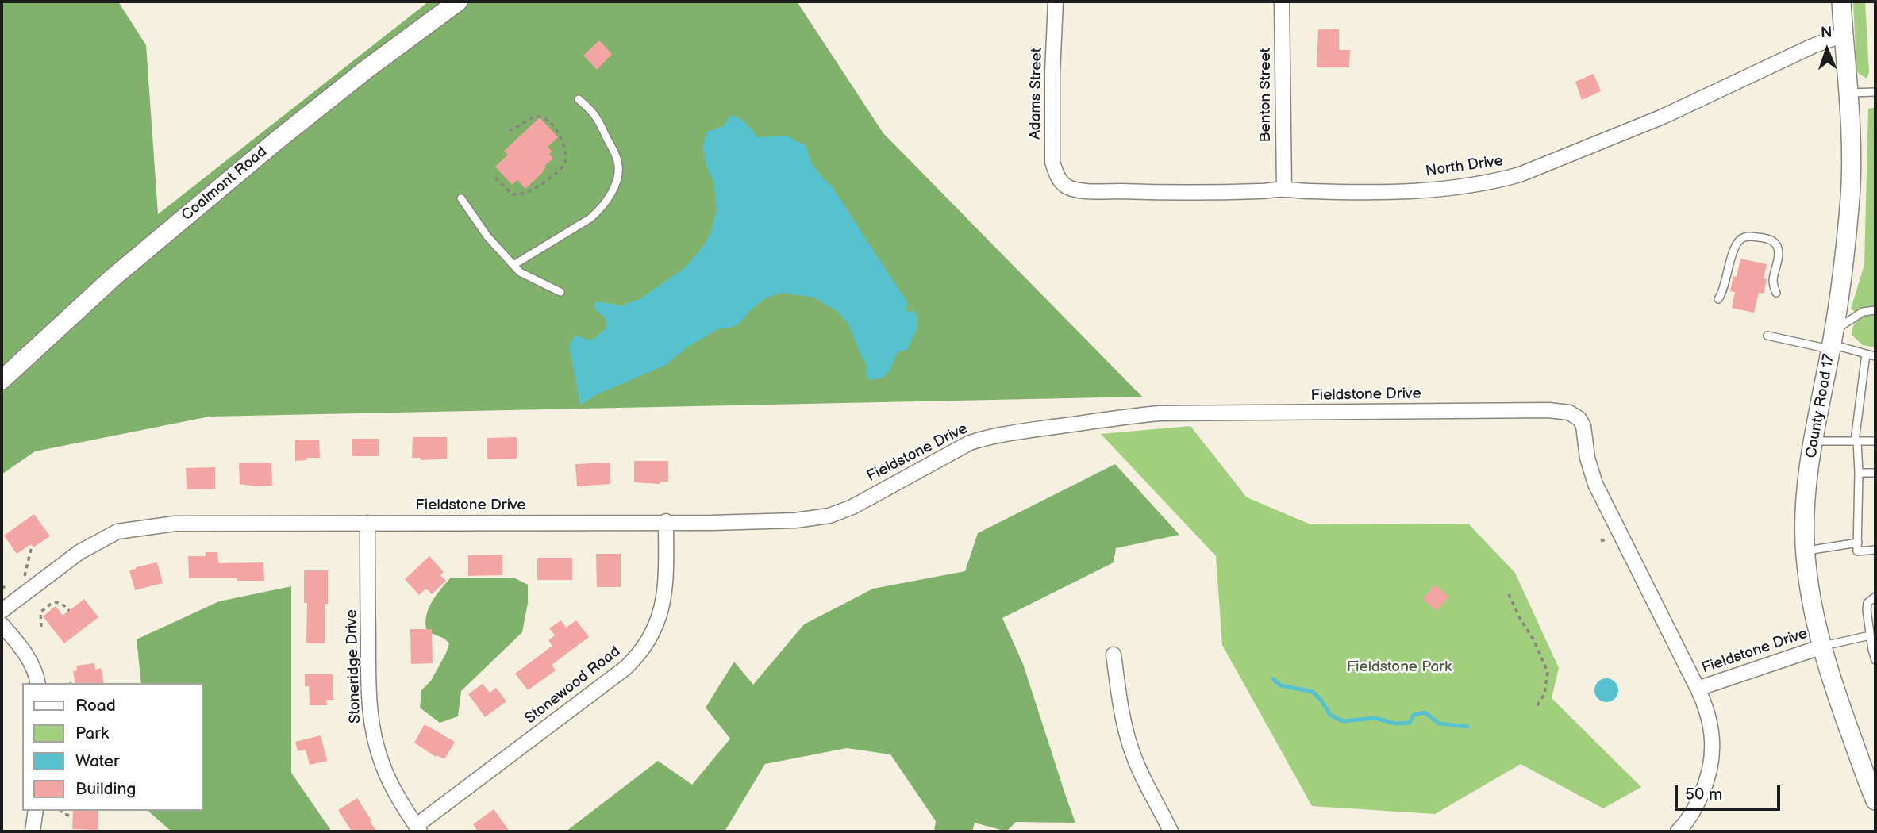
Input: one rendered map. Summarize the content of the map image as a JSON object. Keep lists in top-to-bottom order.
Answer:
{
  "streets": {
    "street": [
      "Adams Street",
      "Benton Street",
      "North Drive",
      "Coalmont Road",
      "Fieldstone Drive",
      "County Road 17",
      "Stoneridge Drive",
      "Stonewood Road"
    ]
  },
  "crossings": [
    ["Adams Street", "North Drive"],
    ["Benton Street", "North Drive"],
    ["North Drive", "County Road 17"],
    ["Fieldstone Drive", "County Road 17"],
    ["Fieldstone Drive", "Stoneridge Drive"],
    ["Fieldstone Drive", "Stonewood Road"],
    ["Stoneridge Drive", "Stonewood Road"]
  ],
  "parks": ["Fieldstone Park"],
  "legend": [
    "Road",
    "Park",
    "Water",
    "Building"
  ],
  "scale_bar": "50 m",
  "north": "top"
}
